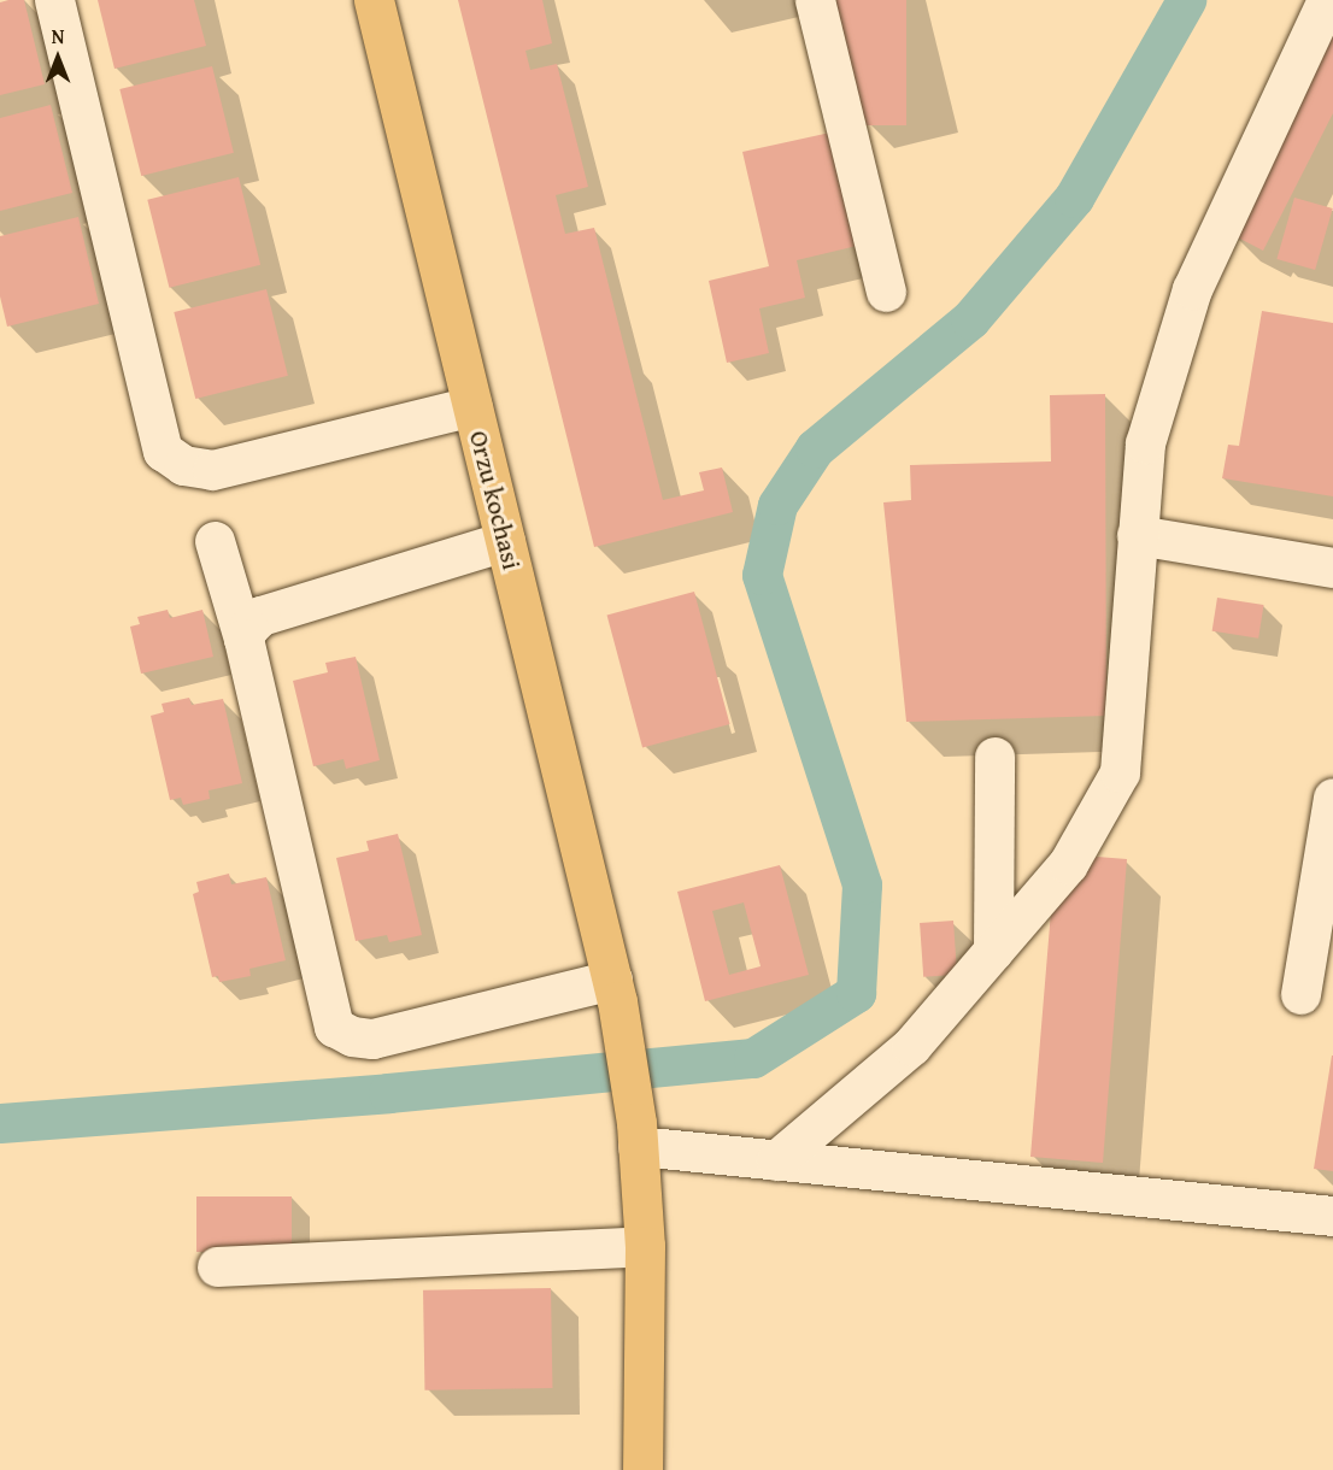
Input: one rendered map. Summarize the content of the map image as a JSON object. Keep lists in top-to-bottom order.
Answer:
{
  "streets": {
    "main road": ["Orzu kochasi"]
  },
  "north": "top"
}
